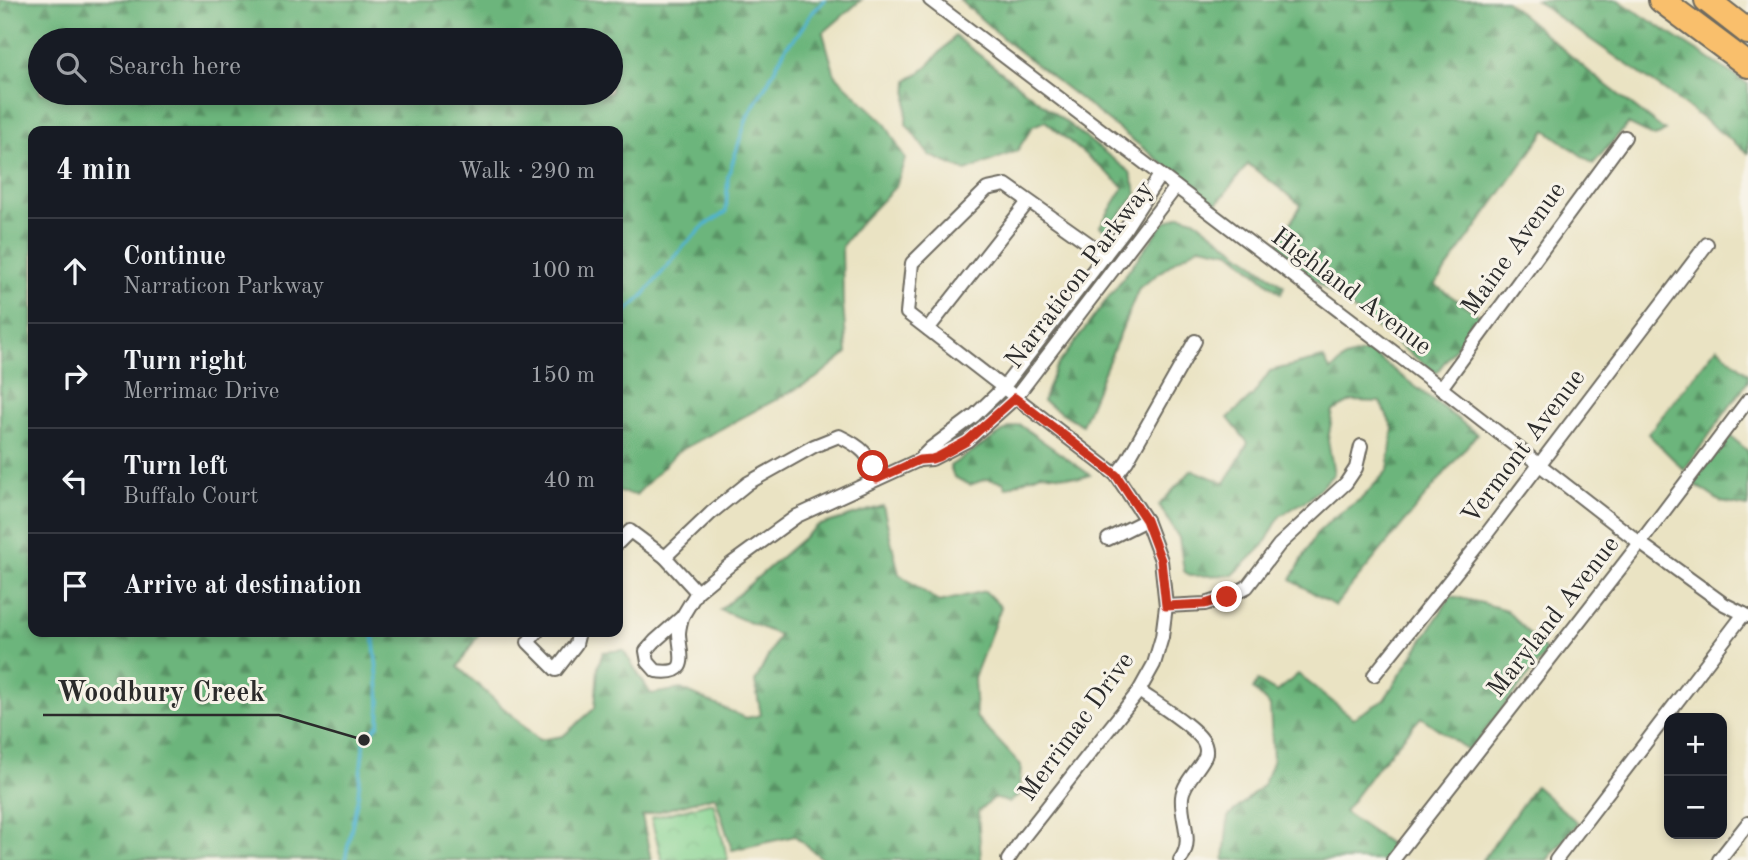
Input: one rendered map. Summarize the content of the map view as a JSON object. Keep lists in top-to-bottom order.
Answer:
{
  "streets": {
    "street": [
      "Maine Avenue",
      "Narraticon Parkway",
      "Highland Avenue",
      "Vermont Avenue",
      "Maryland Avenue",
      "Merrimac Drive"
    ]
  },
  "crossings": [
    ["Maine Avenue", "Highland Avenue"],
    ["Narraticon Parkway", "Highland Avenue"],
    ["Narraticon Parkway", "Merrimac Drive"],
    ["Highland Avenue", "Vermont Avenue"],
    ["Highland Avenue", "Maryland Avenue"]
  ],
  "places": ["Woodbury Creek"],
  "page": {
    "search": "Search here",
    "heading": ["4 min", "Walk · 290 m"],
    "list": [
      ["Continue", "Narraticon Parkway", "100 m"],
      ["Turn right", "Merrimac Drive", "150 m"],
      ["Turn left", "Buffalo Court", "40 m"],
      "Arrive at destination"
    ],
    "map_buttons": ["+", "−"]
  }
}
